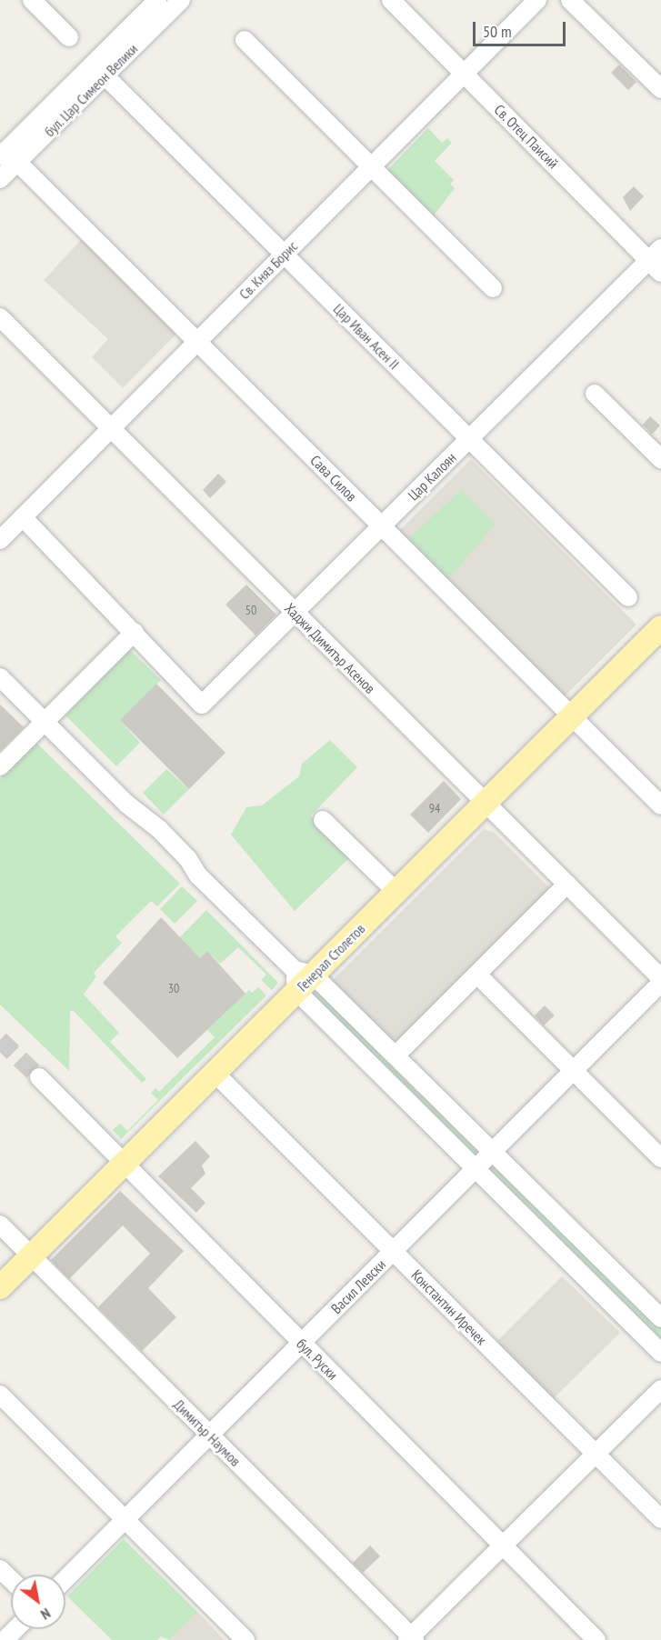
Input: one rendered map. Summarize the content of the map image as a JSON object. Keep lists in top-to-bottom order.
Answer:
{
  "streets": {
    "main road": ["Генерал Столетов"],
    "street": [
      "бул. Цар Симеон Велики",
      "Св. Отец Паисий",
      "Св. Княз Борис",
      "Цар Иван Асен II",
      "Цар Калоян",
      "Сава Силов",
      "Хаджи Димитър Асенов",
      "Васил Левски",
      "Константин Иречек",
      "бул. Руски",
      "Димитър Наумов"
    ]
  },
  "crossings": [
    ["бул. Цар Симеон Велики", "Цар Иван Асен II"],
    ["бул. Цар Симеон Велики", "Сава Силов"],
    ["Св. Отец Паисий", "Св. Княз Борис"],
    ["Св. Отец Паисий", "Цар Калоян"],
    ["Св. Княз Борис", "Цар Иван Асен II"],
    ["Св. Княз Борис", "Сава Силов"],
    ["Св. Княз Борис", "Хаджи Димитър Асенов"],
    ["Цар Иван Асен II", "Цар Калоян"],
    ["Цар Калоян", "Сава Силов"],
    ["Цар Калоян", "Хаджи Димитър Асенов"],
    ["Сава Силов", "Генерал Столетов"],
    ["Хаджи Димитър Асенов", "Генерал Столетов"],
    ["Генерал Столетов", "Константин Иречек"],
    ["Генерал Столетов", "бул. Руски"],
    ["Генерал Столетов", "Димитър Наумов"],
    ["Васил Левски", "Константин Иречек"],
    ["Васил Левски", "бул. Руски"],
    ["Васил Левски", "Димитър Наумов"]
  ],
  "house_numbers": ["50", "94", "30"],
  "scale_bar": "50 m",
  "north": "bottom right"
}
